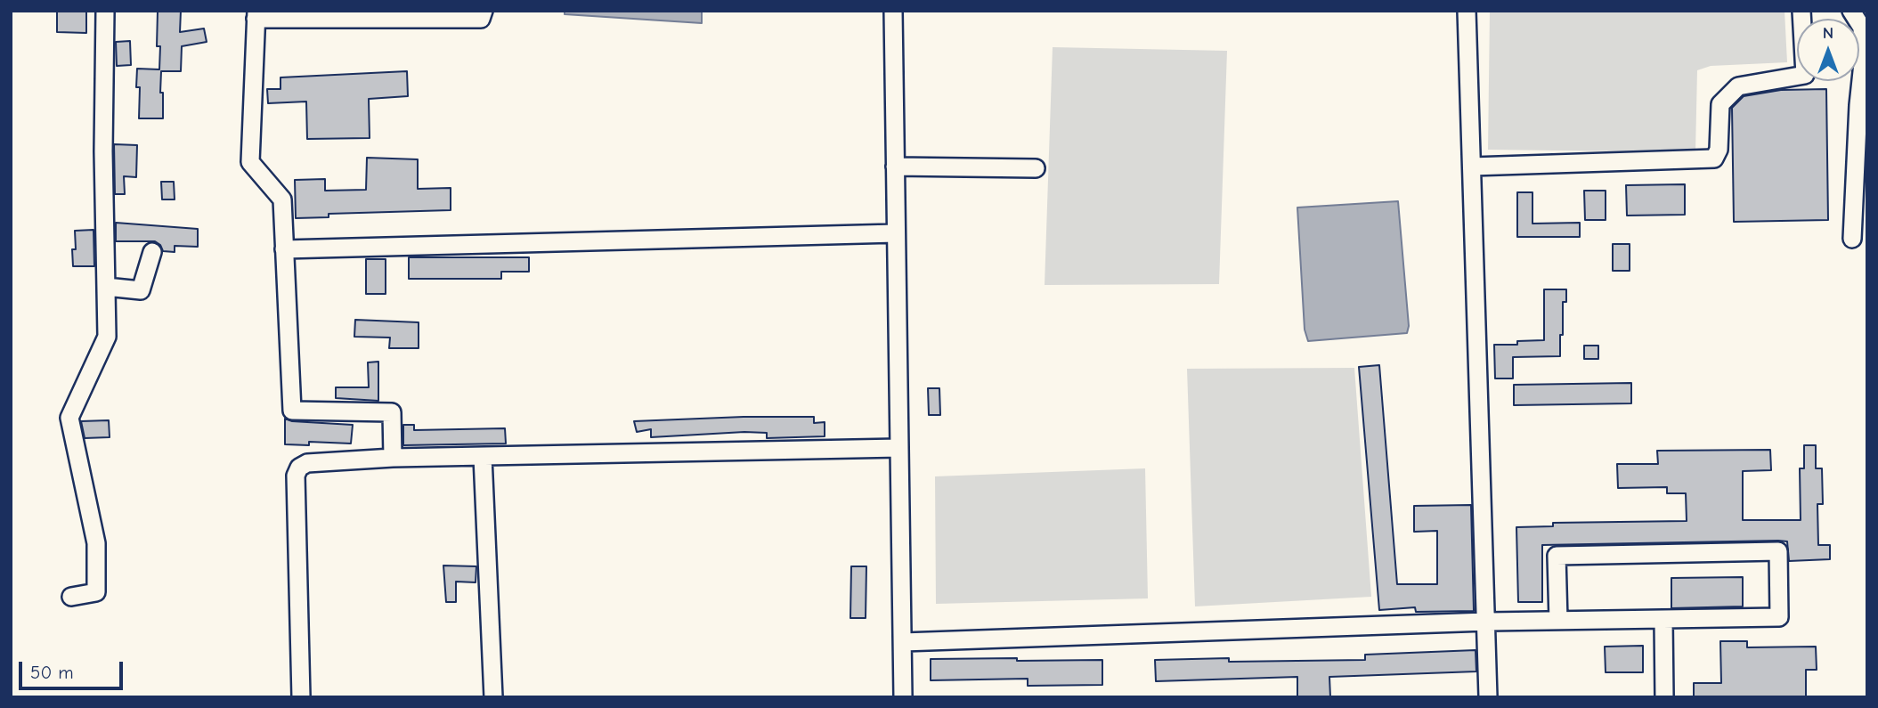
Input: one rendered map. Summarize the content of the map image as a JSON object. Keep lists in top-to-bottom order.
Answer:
{
  "scale_bar": "50 m",
  "north": "top"
}
